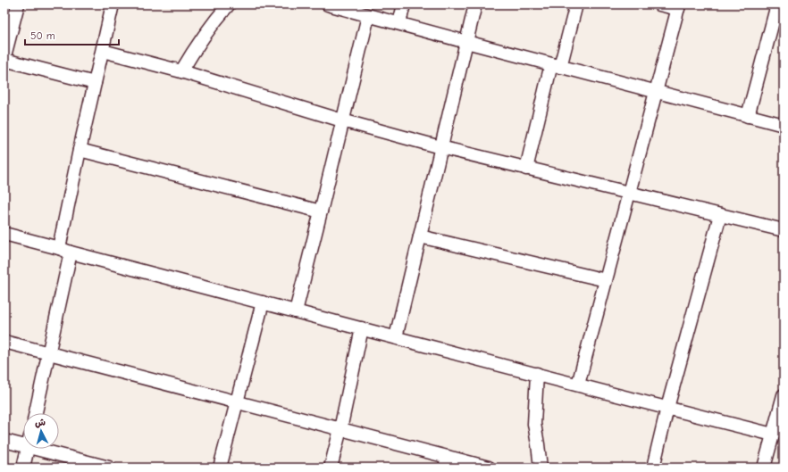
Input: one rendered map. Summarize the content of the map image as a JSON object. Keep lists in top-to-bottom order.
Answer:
{
  "scale_bar": "50 m",
  "north": "top"
}
